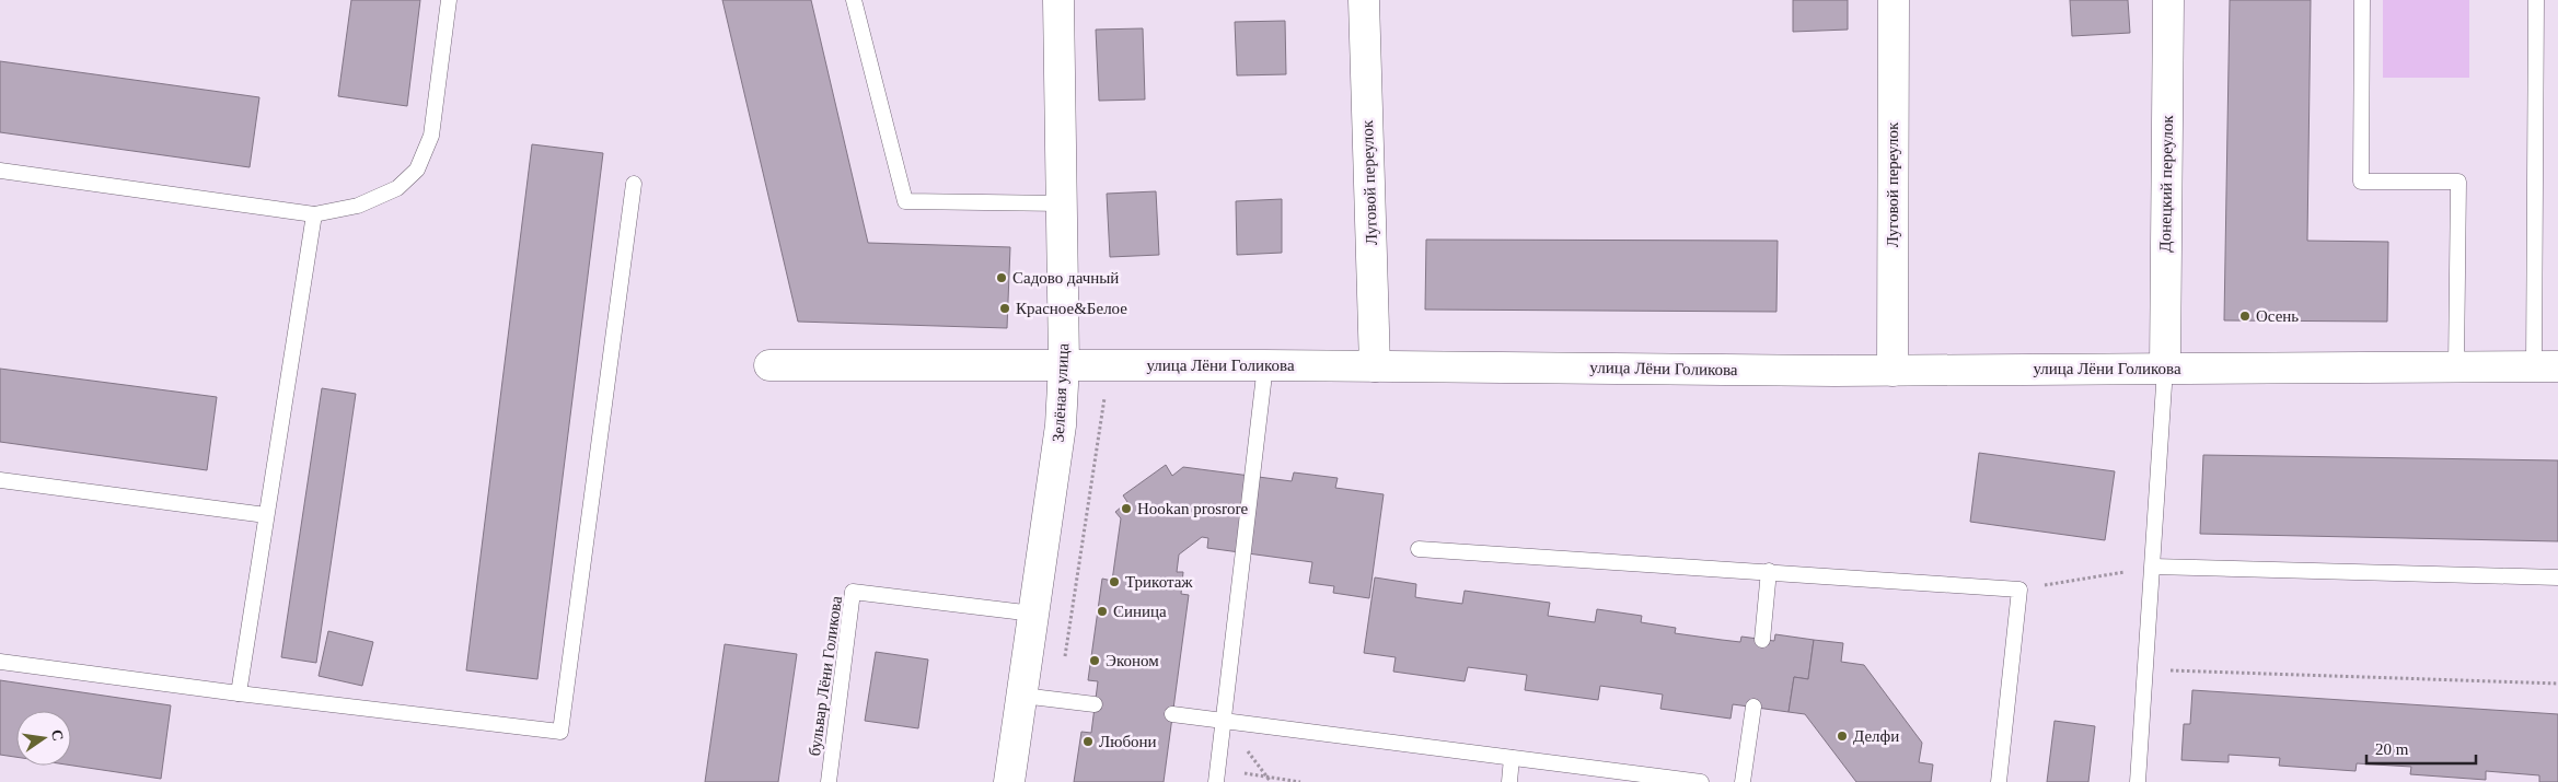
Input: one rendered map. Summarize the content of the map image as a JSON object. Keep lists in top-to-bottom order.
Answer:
{
  "streets": {
    "street": [
      "Луговой переулок",
      "Донецкий переулок",
      "улица Лёни Голикова",
      "Зелёная улица"
    ],
    "lane": ["бульвар Лёни Голикова"]
  },
  "crossings": [
    ["Луговой переулок", "улица Лёни Голикова"],
    ["Донецкий переулок", "улица Лёни Голикова"],
    ["улица Лёни Голикова", "Зелёная улица"],
    ["Зелёная улица", "бульвар Лёни Голикова"]
  ],
  "places": [
    "Садово дачный",
    "Красное&Белое",
    "Осень",
    "Hookan prosrore",
    "Трикотаж",
    "Синица",
    "Эконом",
    "Делфи",
    "Любони"
  ],
  "scale_bar": "20 m",
  "north": "right"
}
